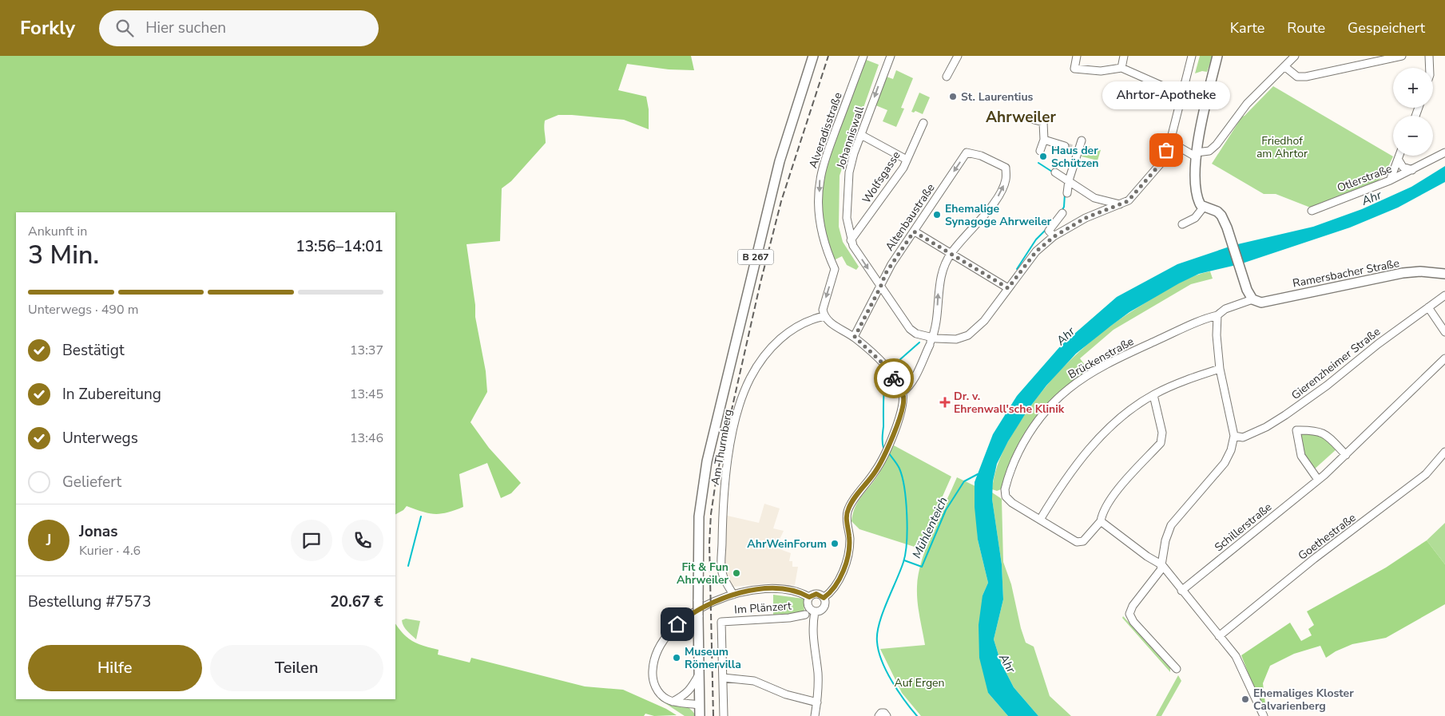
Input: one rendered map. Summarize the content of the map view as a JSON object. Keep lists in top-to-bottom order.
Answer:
{
  "streets": {
    "main road": ["B 267", "Ramersbacher Straße"],
    "street": [
      "Alveradisstraße",
      "Johanniswall",
      "Wolfsgasse",
      "Otlerstraße",
      "Altenbaustraße",
      "Brückenstraße",
      "Gierenzheimer Straße",
      "Am Thurmberg",
      "Schillerstraße",
      "Goethestraße",
      "Im Plänzert"
    ]
  },
  "crossings": [
    ["Alveradisstraße", "Am Thurmberg"],
    ["Johanniswall", "Wolfsgasse"],
    ["Johanniswall", "Altenbaustraße"],
    ["Ramersbacher Straße", "Brückenstraße"]
  ],
  "one_way": ["Alveradisstraße"],
  "districts": ["Ahrweiler"],
  "water": ["Ahr", "Mühlenteich"],
  "parks": ["Friedhof am Ahrtor", "Auf Ergen"],
  "places": {
    "other": [
      "St. Laurentius",
      "Ahrtor-Apotheke",
      "Haus der Schützen",
      "Ehemalige Synagoge Ahrweiler",
      "AhrWeinForum",
      "Fit & Fun Ahrweiler",
      "Museum Römervilla",
      "Ehemaliges Kloster Calvarienberg"
    ],
    "health": ["Dr. v. Ehrenwall'sche Klinik"]
  },
  "page": {
    "header": "Forkly",
    "search": "Hier suchen",
    "nav": ["Karte", "Route", "Gespeichert"],
    "map_buttons": ["+", "−"],
    "bubble": "Ahrtor-Apotheke",
    "heading": ["3 Min.", "Ankunft in", "13:56–14:01"],
    "panel": [
      "Jonas",
      "Kurier · 4.6",
      "Bestellung #7573",
      "20.67 €"
    ],
    "bar": "Unterwegs · 490 m",
    "list": [
      ["Bestätigt", "13:37"],
      ["In Zubereitung", "13:45"],
      ["Unterwegs", "13:46"],
      "Geliefert"
    ],
    "round": "J",
    "buttons": ["Hilfe", "Teilen"]
  }
}
